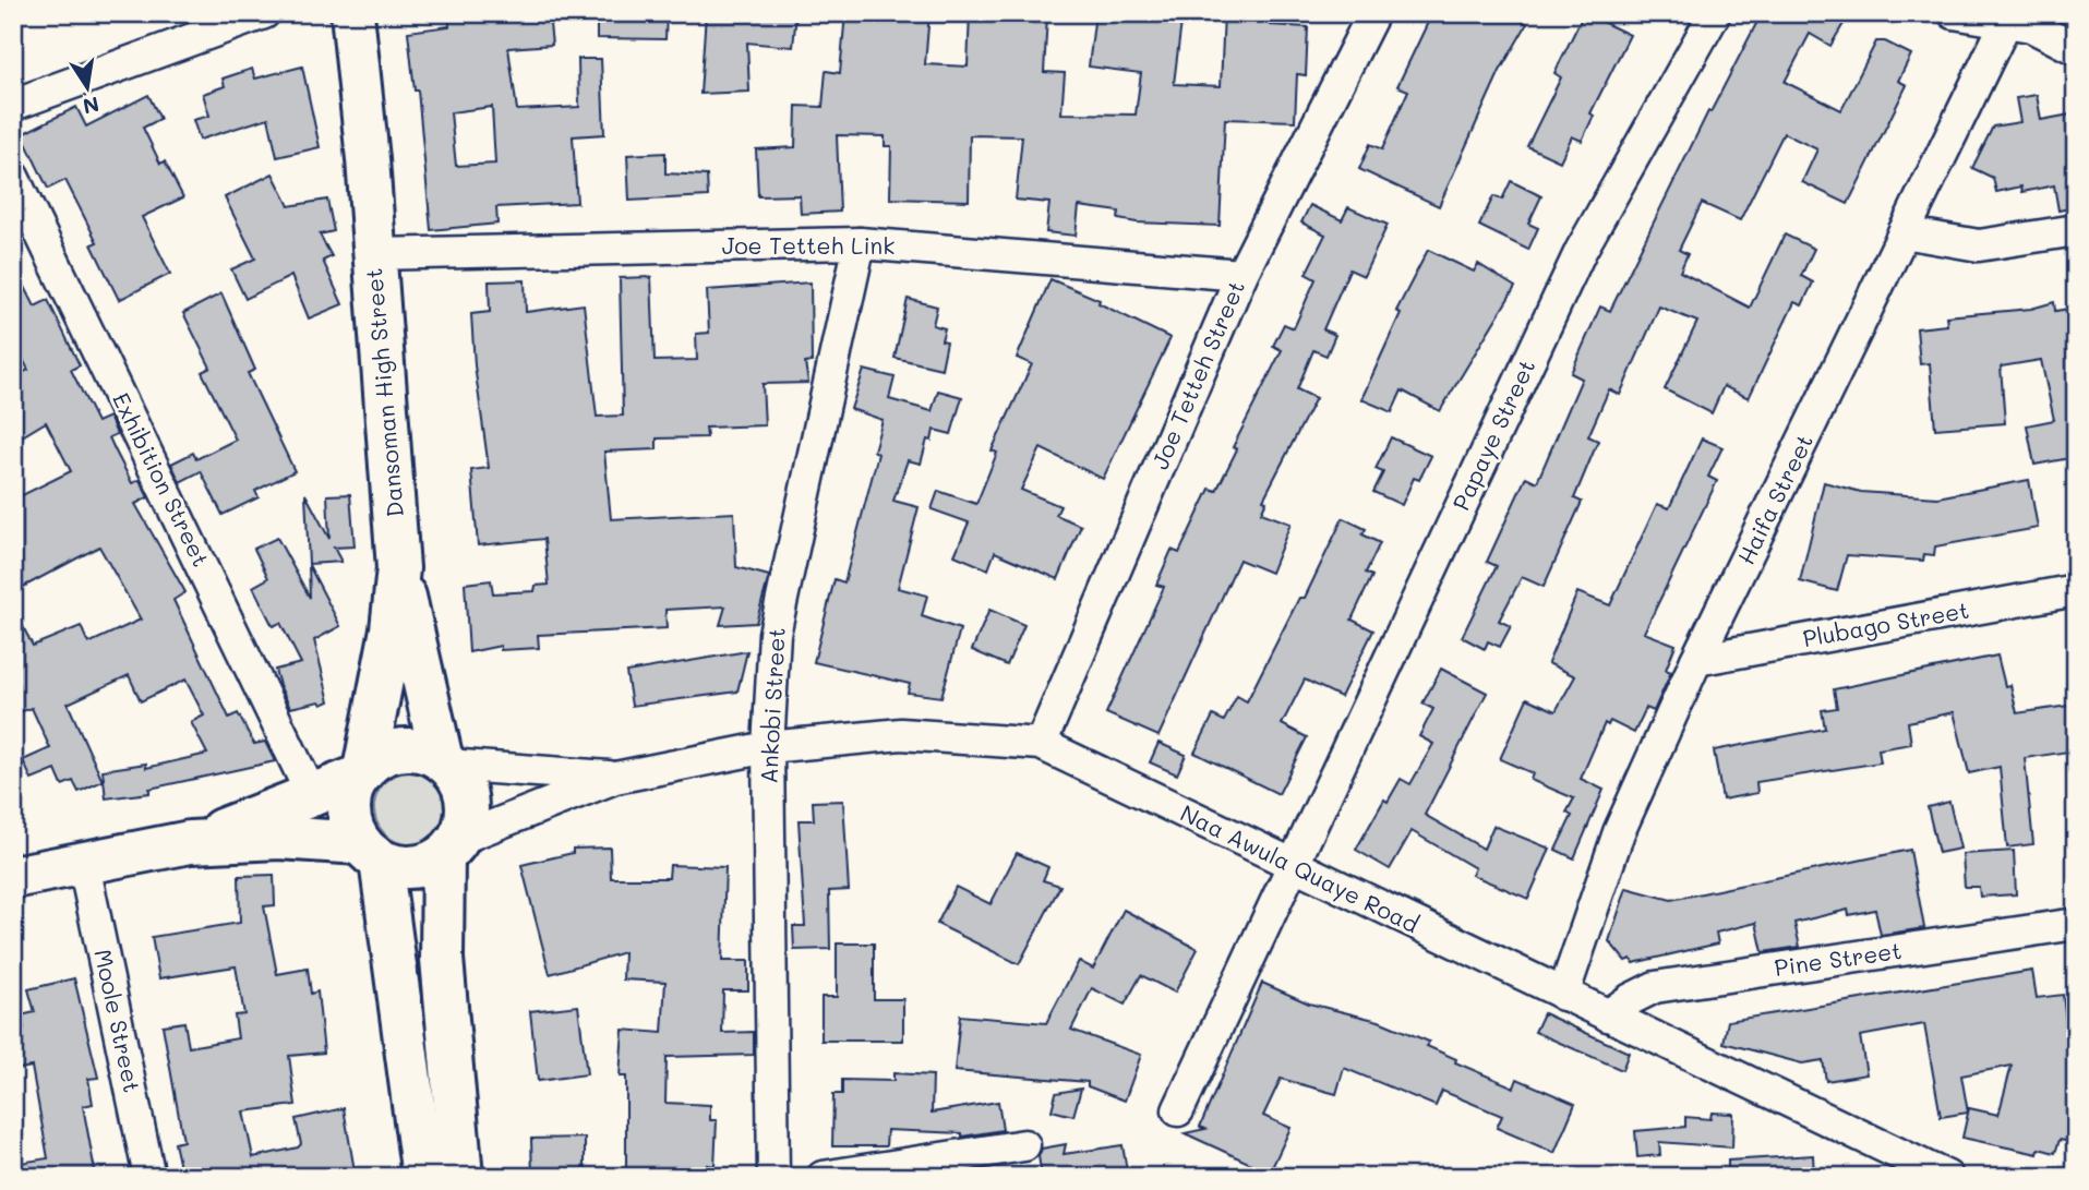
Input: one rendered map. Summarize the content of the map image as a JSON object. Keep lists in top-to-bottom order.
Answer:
{
  "streets": {
    "main road": ["Dansoman High Street"],
    "street": [
      "Joe Tetteh Link",
      "Joe Tetteh Street",
      "Papaye Street",
      "Exhibition Street",
      "Haifa Street",
      "Plubago Street",
      "Ankobi Street",
      "Naa Awula Quaye Road",
      "Pine Street",
      "Moole Street"
    ]
  },
  "crossings": [
    ["Joe Tetteh Link", "Joe Tetteh Street"],
    ["Joe Tetteh Link", "Dansoman High Street"],
    ["Joe Tetteh Link", "Ankobi Street"],
    ["Joe Tetteh Street", "Naa Awula Quaye Road"],
    ["Dansoman High Street", "Naa Awula Quaye Road"],
    ["Papaye Street", "Naa Awula Quaye Road"],
    ["Haifa Street", "Plubago Street"],
    ["Haifa Street", "Naa Awula Quaye Road"],
    ["Ankobi Street", "Naa Awula Quaye Road"],
    ["Naa Awula Quaye Road", "Pine Street"]
  ],
  "north": "bottom"
}
